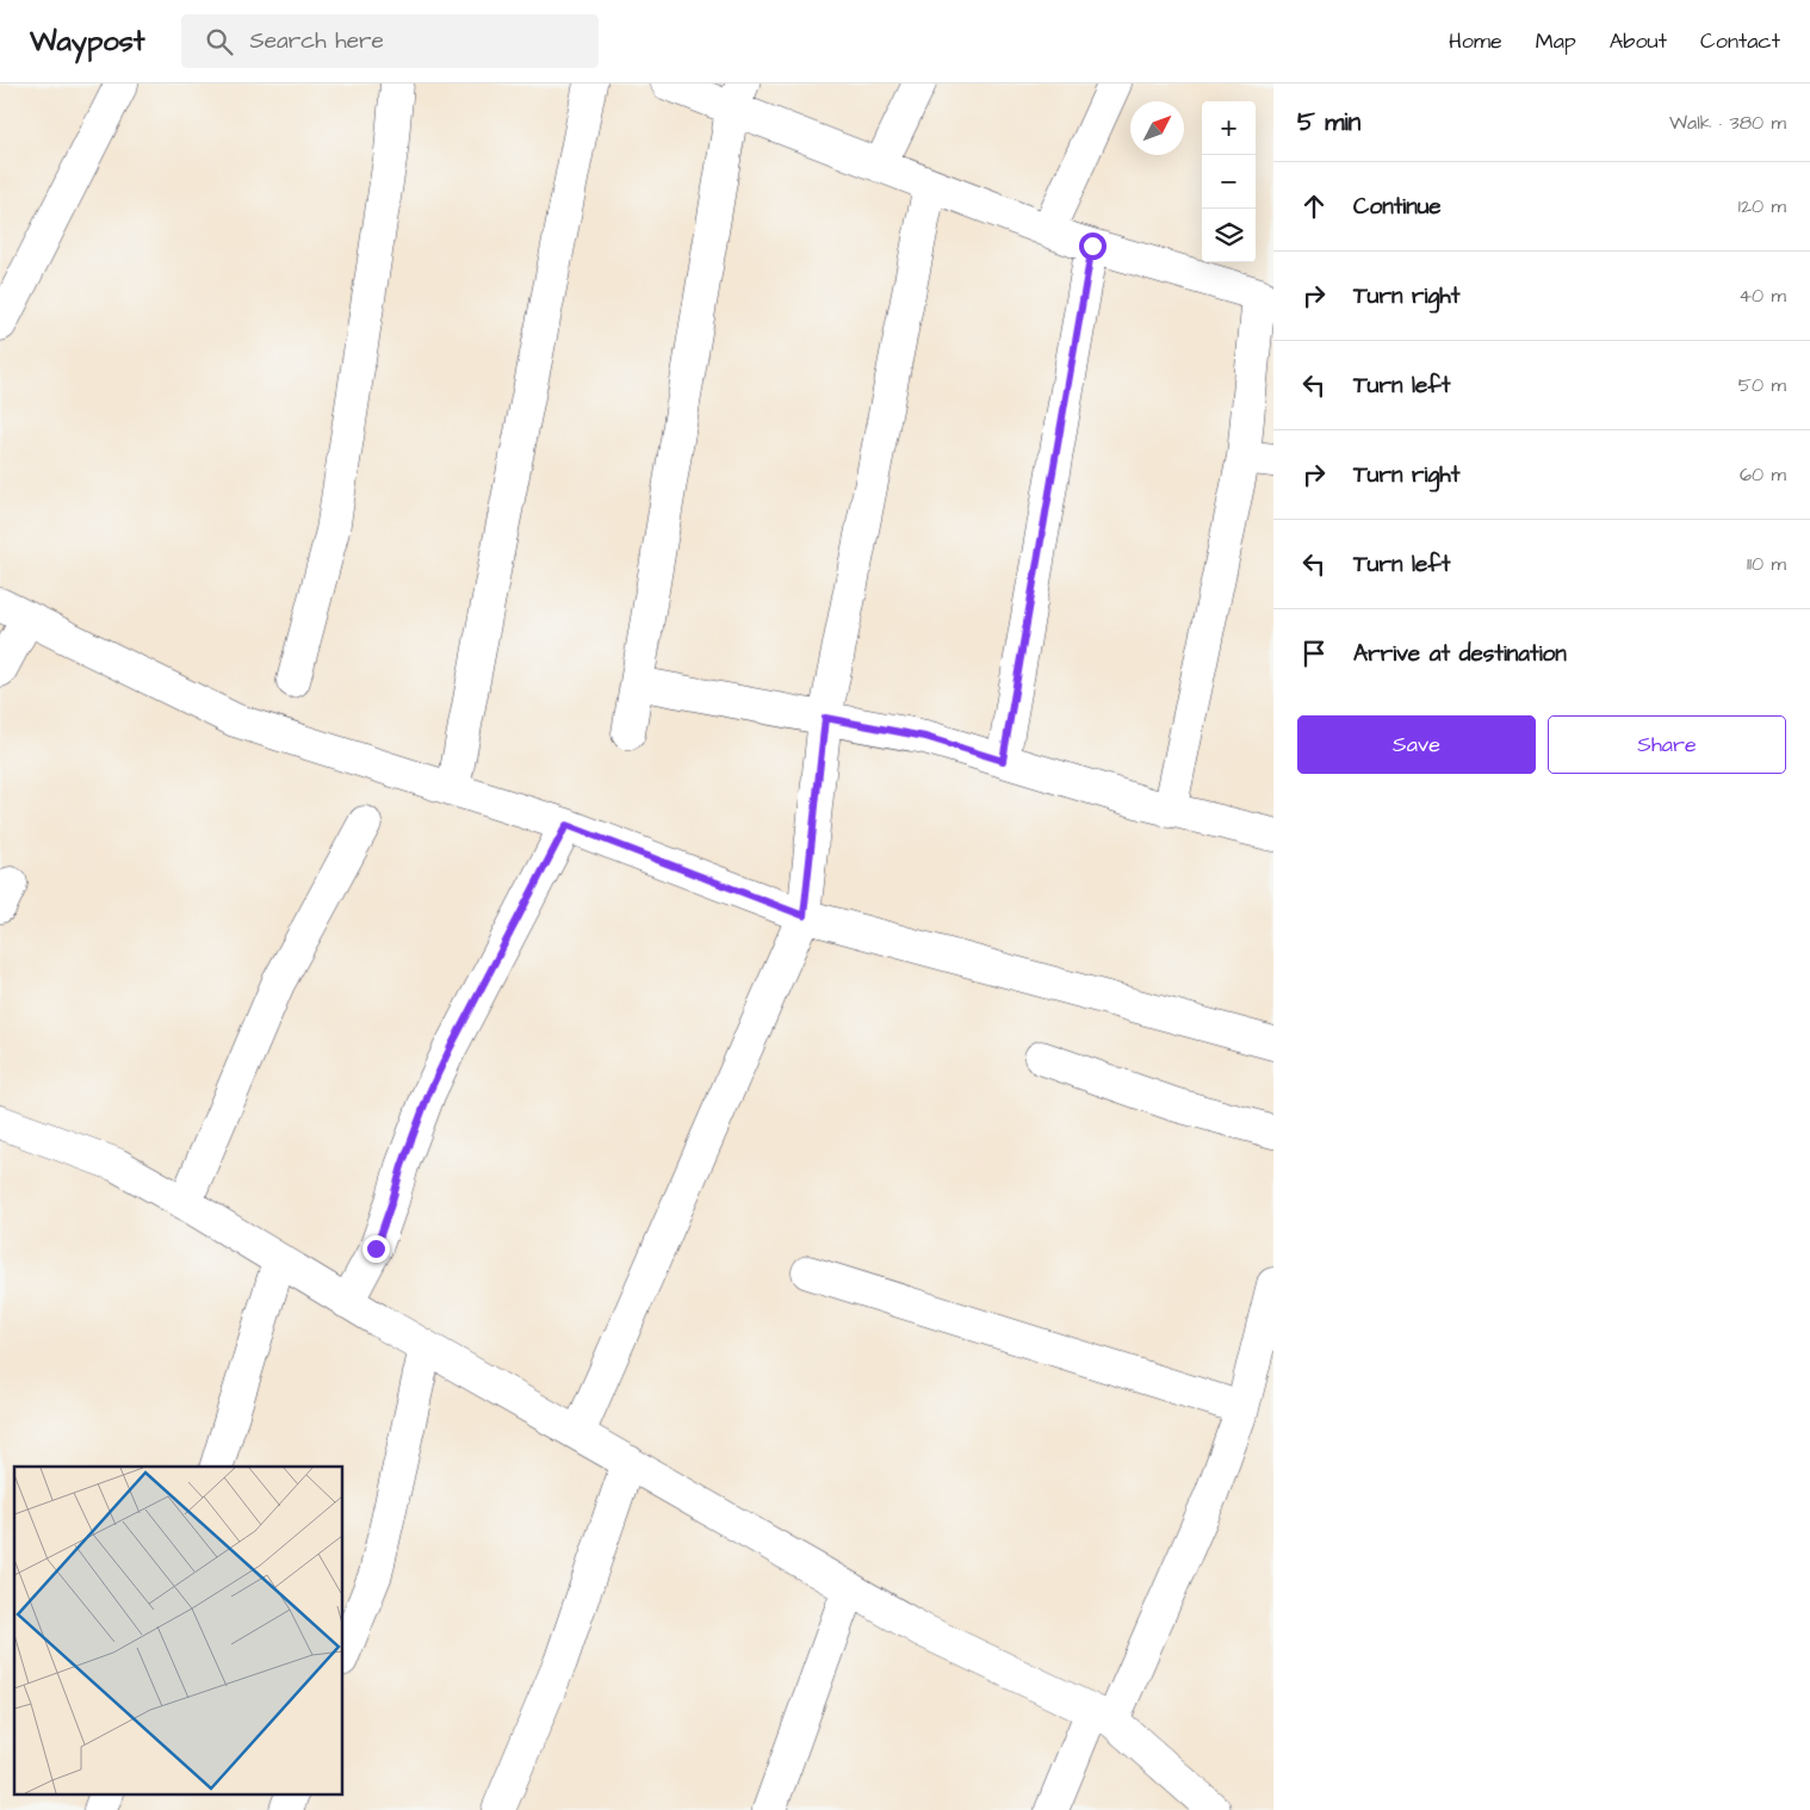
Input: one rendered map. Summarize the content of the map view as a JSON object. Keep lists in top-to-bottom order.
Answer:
{
  "north": "top right",
  "page": {
    "header": "Waypost",
    "search": "Search here",
    "nav": [
      "Home",
      "Map",
      "About",
      "Contact"
    ],
    "heading": ["5 min", "Walk · 380 m"],
    "map_buttons": ["+", "−"],
    "list": [
      ["Continue", "120 m"],
      ["Turn right", "40 m"],
      ["Turn left", "50 m"],
      ["Turn right", "60 m"],
      ["Turn left", "110 m"],
      "Arrive at destination"
    ],
    "buttons": ["Save", "Share"]
  }
}
